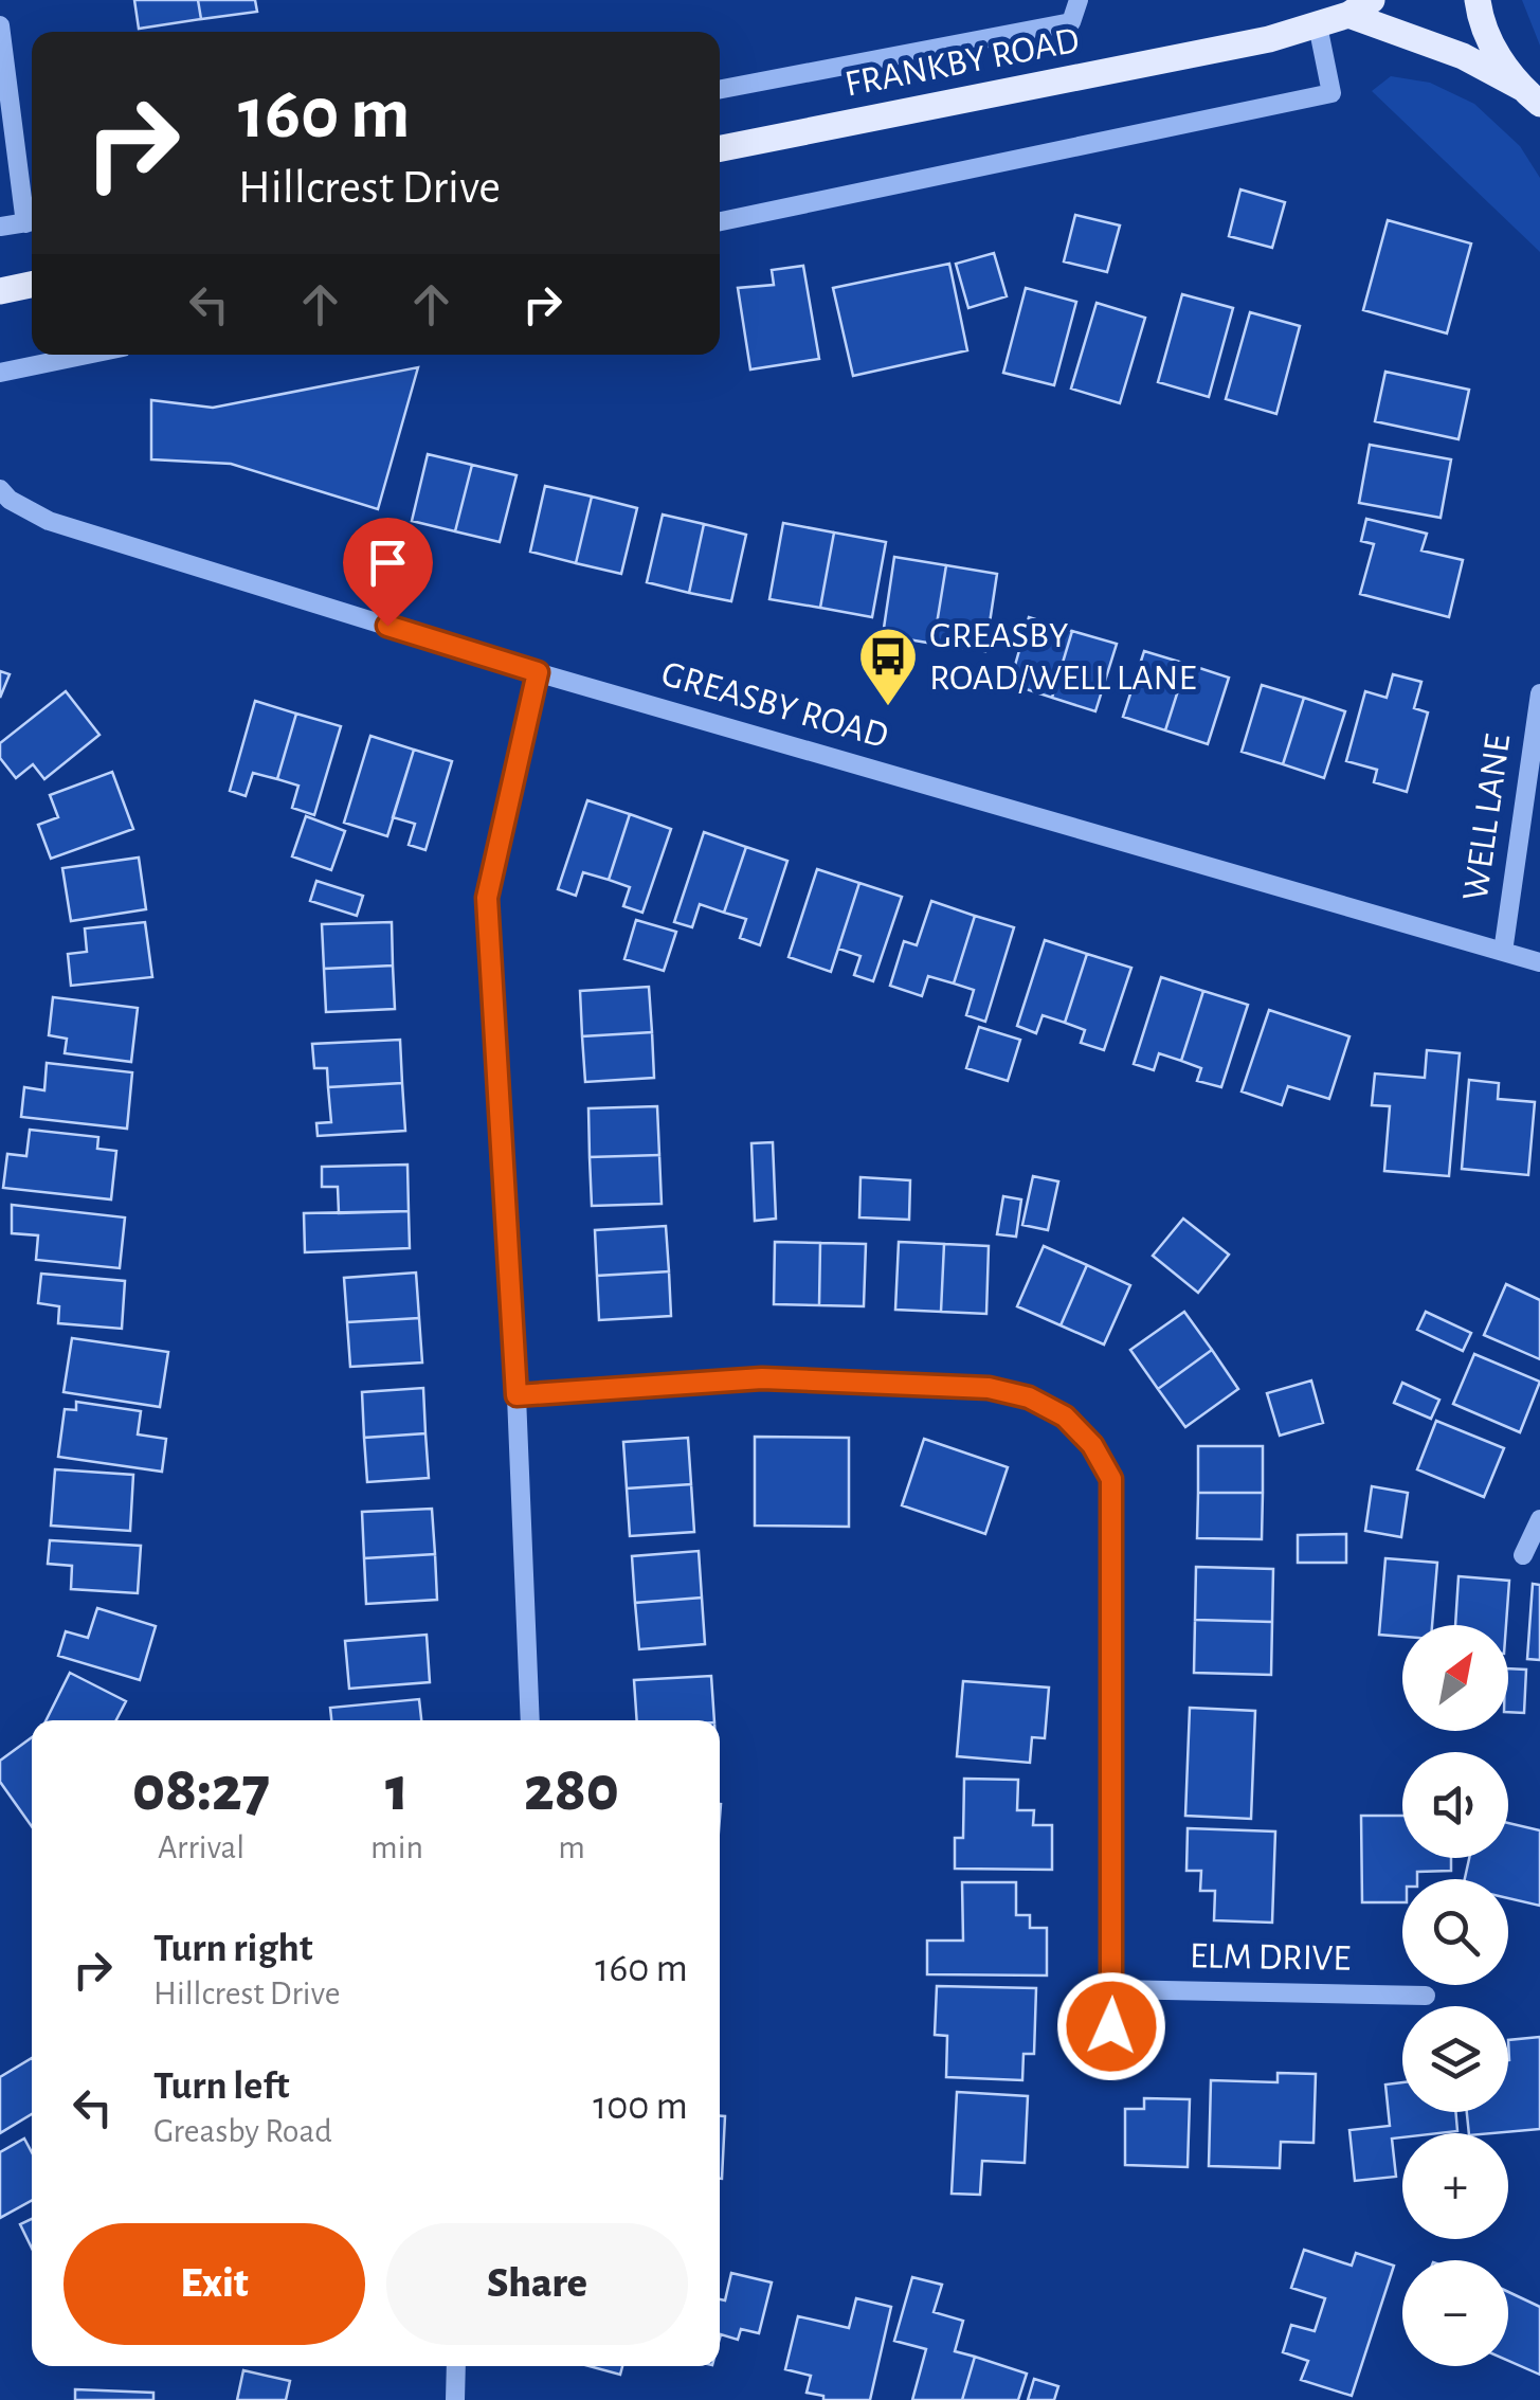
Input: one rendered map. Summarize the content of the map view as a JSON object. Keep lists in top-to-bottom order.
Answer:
{
  "streets": {
    "main road": ["FRANKBY ROAD"],
    "street": ["GREASBY ROAD", "WELL LANE", "ELM DRIVE"]
  },
  "crossings": [
    ["GREASBY ROAD", "WELL LANE"]
  ],
  "places": {
    "bus stop": ["GREASBY ROAD/WELL LANE"]
  },
  "north": "top right",
  "page": {
    "turn": ["160 m", "Hillcrest Drive"],
    "map_buttons": ["+", "−"],
    "eta": [
      "08:27",
      "Arrival",
      "1",
      "min",
      "280",
      "m"
    ],
    "list": [
      {
        "name": "Turn right",
        "note": "Hillcrest Drive",
        "value": "160 m"
      },
      {
        "name": "Turn left",
        "note": "Greasby Road",
        "value": "100 m"
      }
    ],
    "buttons": ["Exit", "Share"]
  }
}
